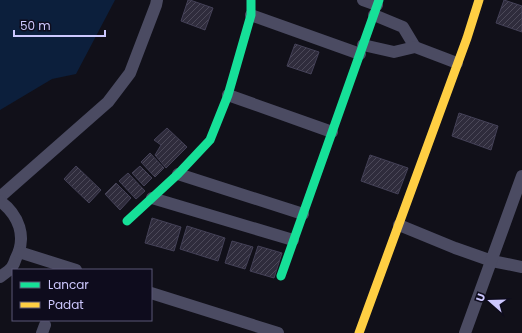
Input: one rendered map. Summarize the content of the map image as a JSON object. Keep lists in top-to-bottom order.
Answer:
{
  "legend": ["Lancar", "Padat"],
  "scale_bar": "50 m",
  "north": "left"
}
